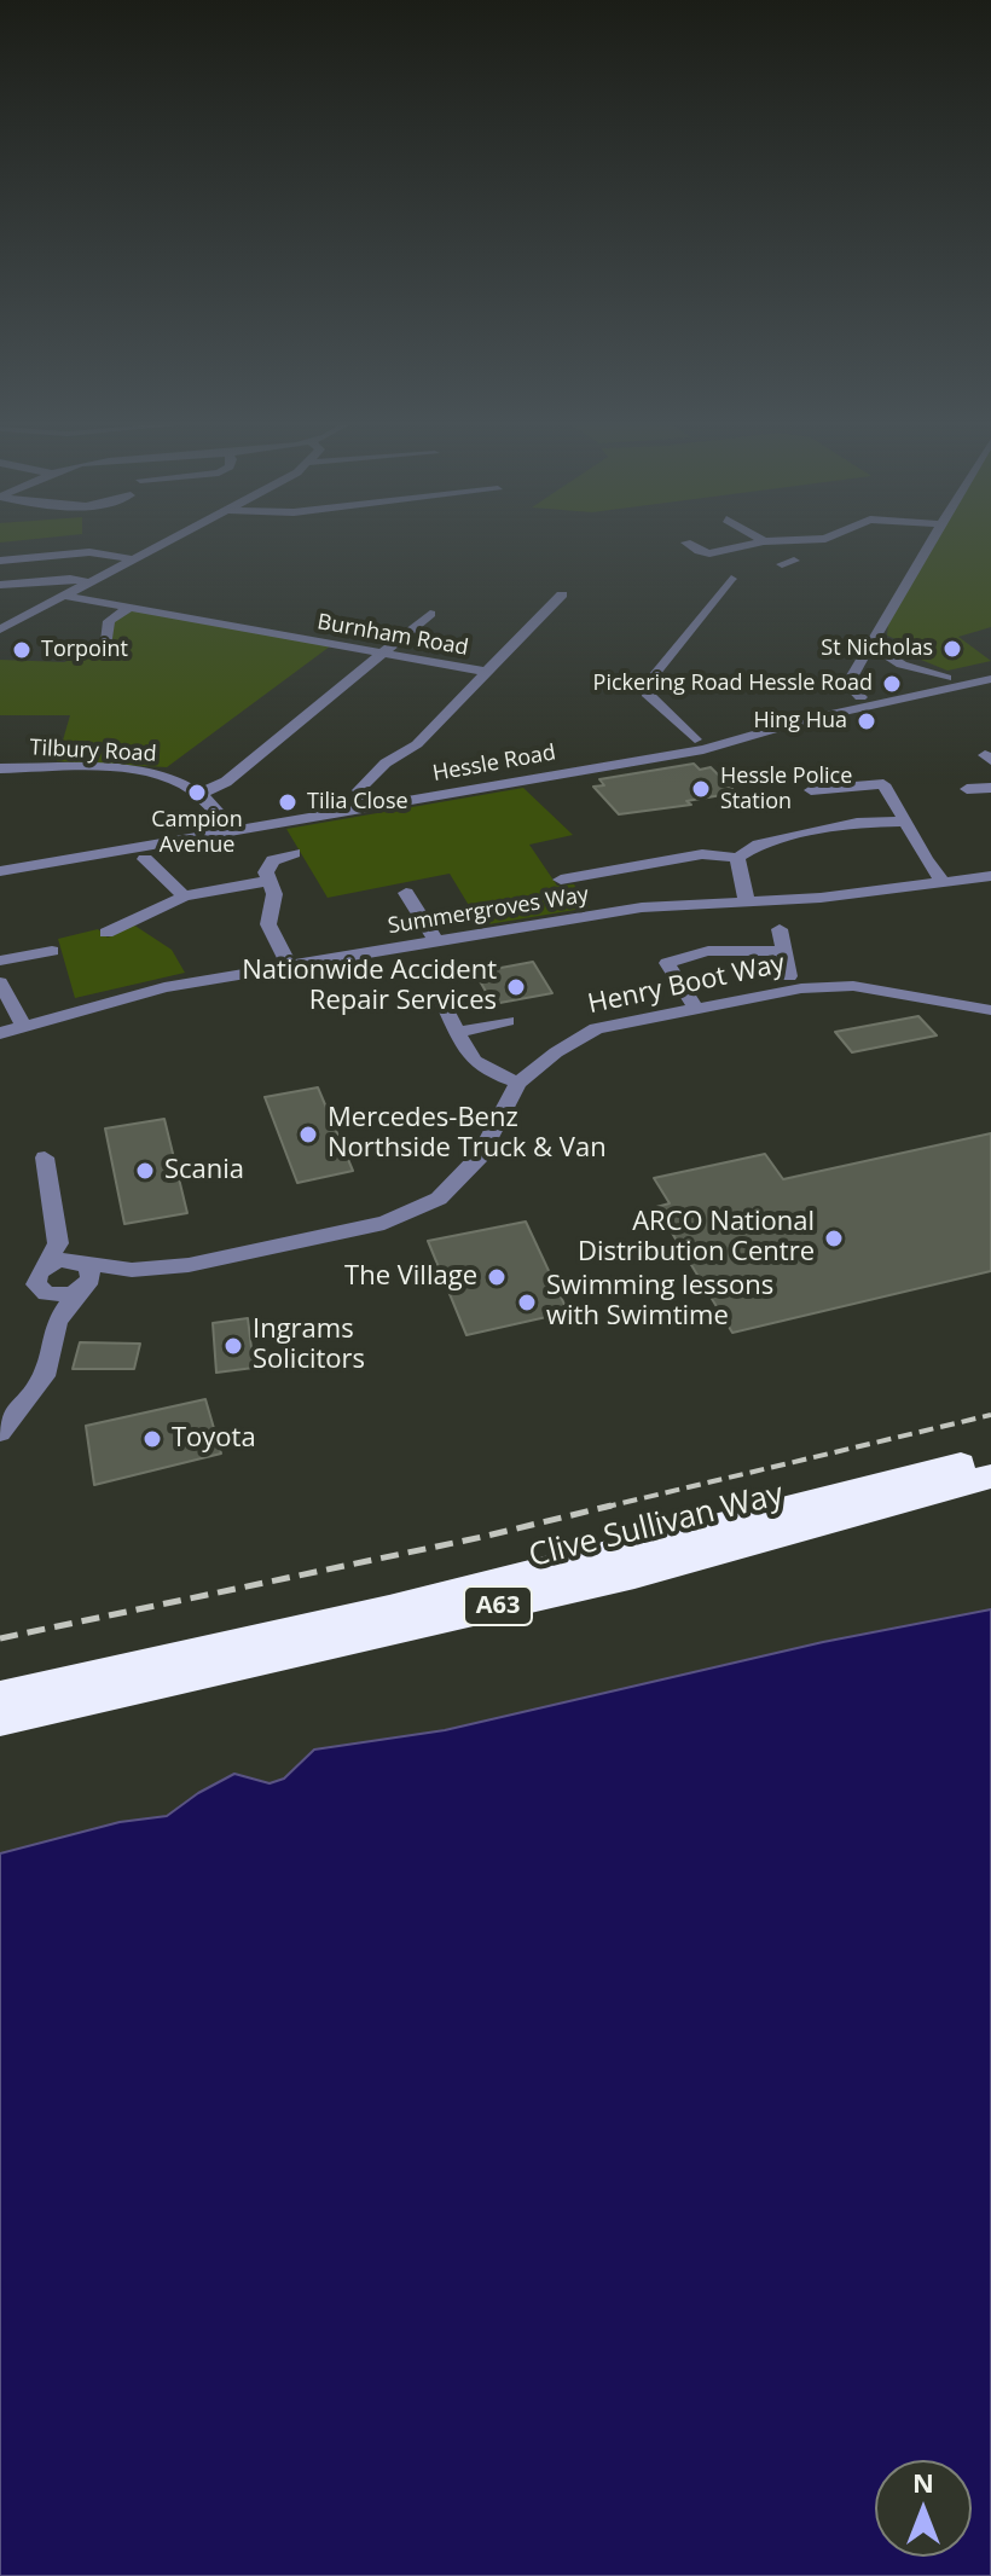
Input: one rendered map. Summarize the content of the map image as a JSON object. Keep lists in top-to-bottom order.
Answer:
{
  "streets": {
    "highway": ["Clive Sullivan Way", "A63"],
    "street": [
      "Burnham Road",
      "Tilbury Road",
      "Hessle Road",
      "Summergroves Way",
      "Henry Boot Way"
    ]
  },
  "places": [
    "St Nicholas",
    "Torpoint",
    "Pickering Road Hessle Road",
    "Hing Hua",
    "Hessle Police Station",
    "Campion Avenue",
    "Tilia Close",
    "Nationwide Accident Repair Services",
    "Mercedes-Benz Northside Truck & Van",
    "Scania",
    "ARCO National Distribution Centre",
    "The Village",
    "Swimming lessons with Swimtime",
    "Ingrams Solicitors",
    "Toyota"
  ],
  "north": "top"
}
